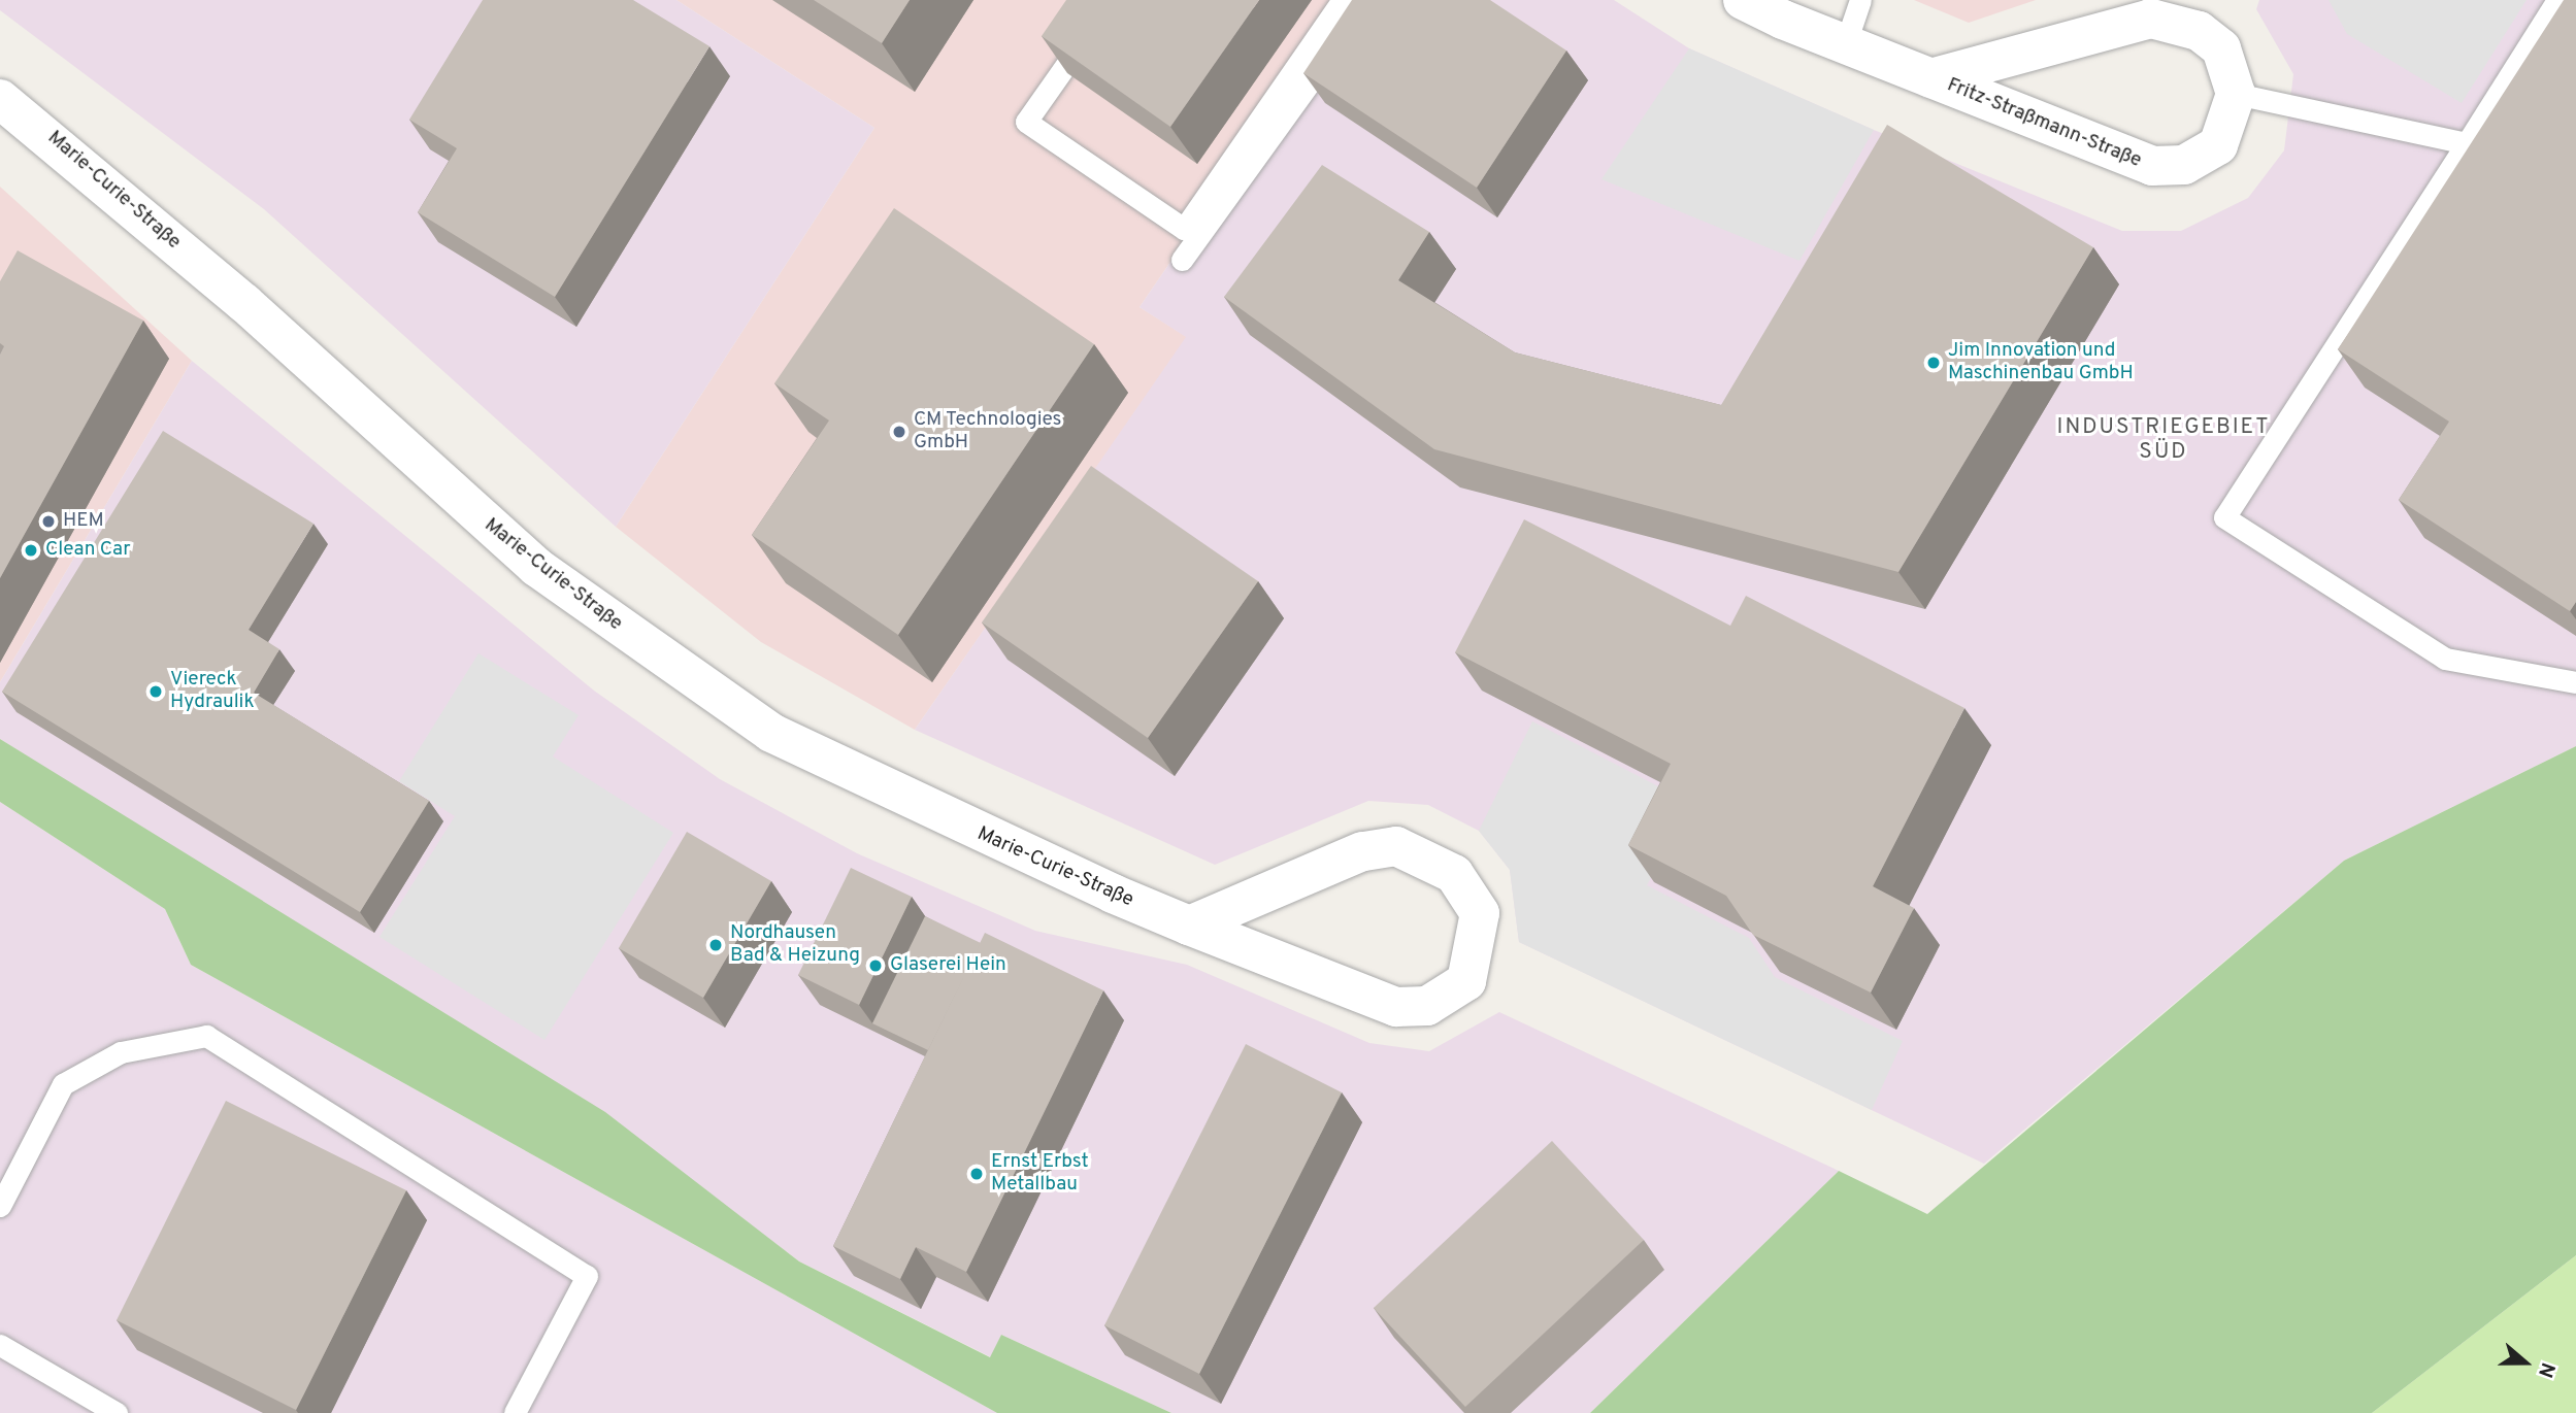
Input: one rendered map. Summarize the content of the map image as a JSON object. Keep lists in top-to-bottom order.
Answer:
{
  "streets": {
    "street": ["Fritz-Straßmann-Straße", "Marie-Curie-Straße"]
  },
  "districts": ["INDUSTRIEGEBIET SÜD"],
  "places": [
    "Jim Innovation und Maschinenbau GmbH",
    "CM Technologies GmbH",
    "HEM",
    "Clean Car",
    "Viereck Hydraulik",
    "Nordhausen Bad & Heizung",
    "Glaserei Hein",
    "Ernst Erbst Metallbau"
  ],
  "north": "right"
}
